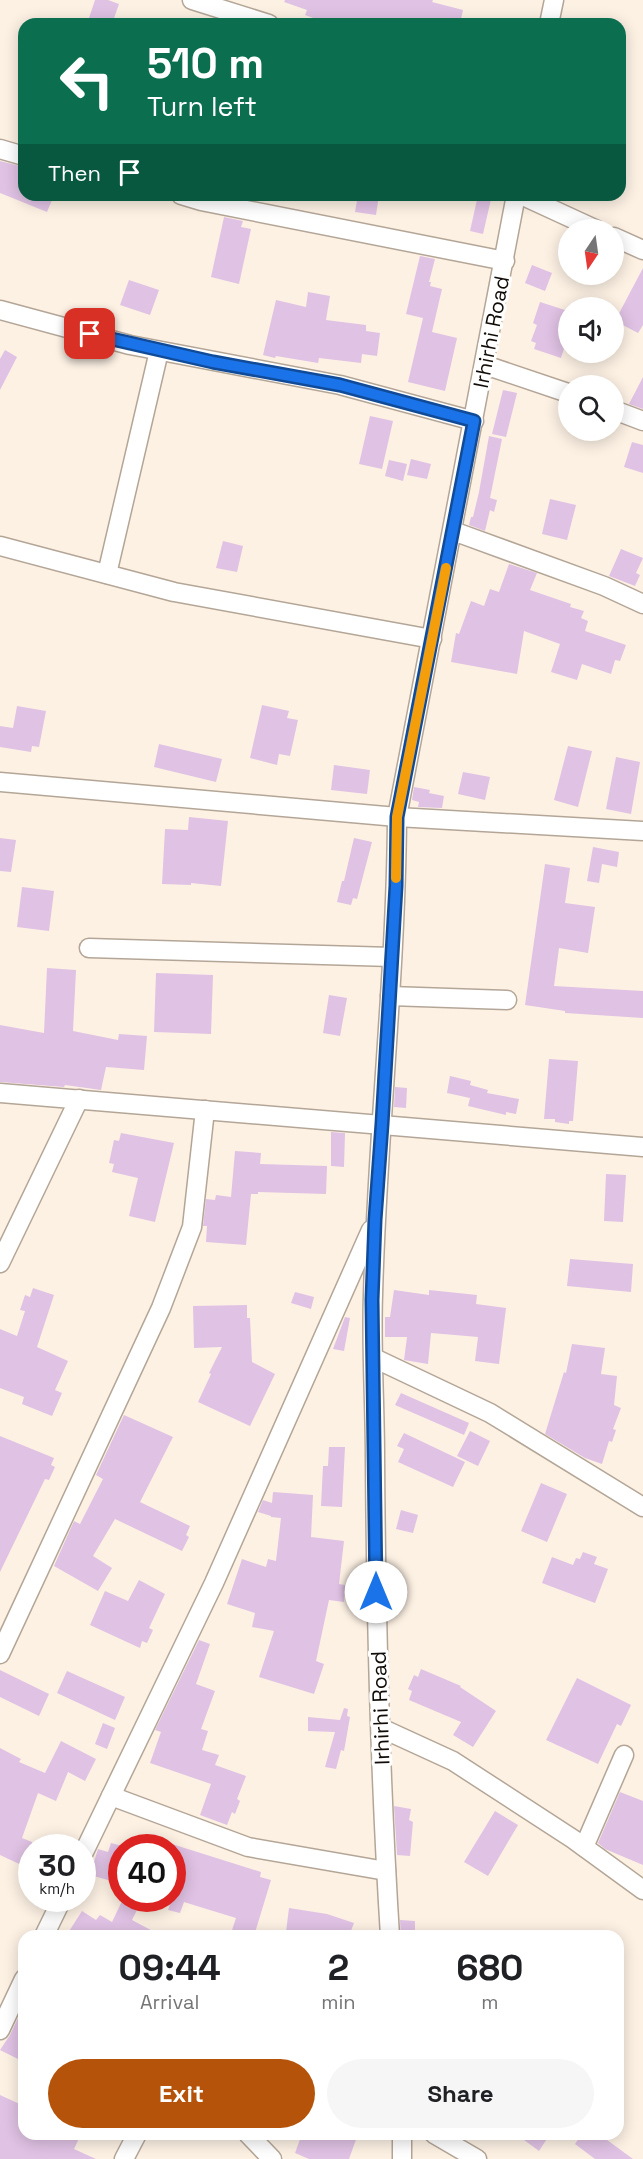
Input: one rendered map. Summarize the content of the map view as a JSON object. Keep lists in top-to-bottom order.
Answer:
{
  "streets": {
    "street": ["Irhirhi Road"]
  },
  "north": "bottom",
  "page": {
    "turn": ["510 m", "Turn left"],
    "then": "Then",
    "speed": "30 km/h",
    "limit": "40",
    "eta": [
      "09:44",
      "Arrival",
      "2",
      "min",
      "680",
      "m"
    ],
    "buttons": ["Exit", "Share"]
  }
}
